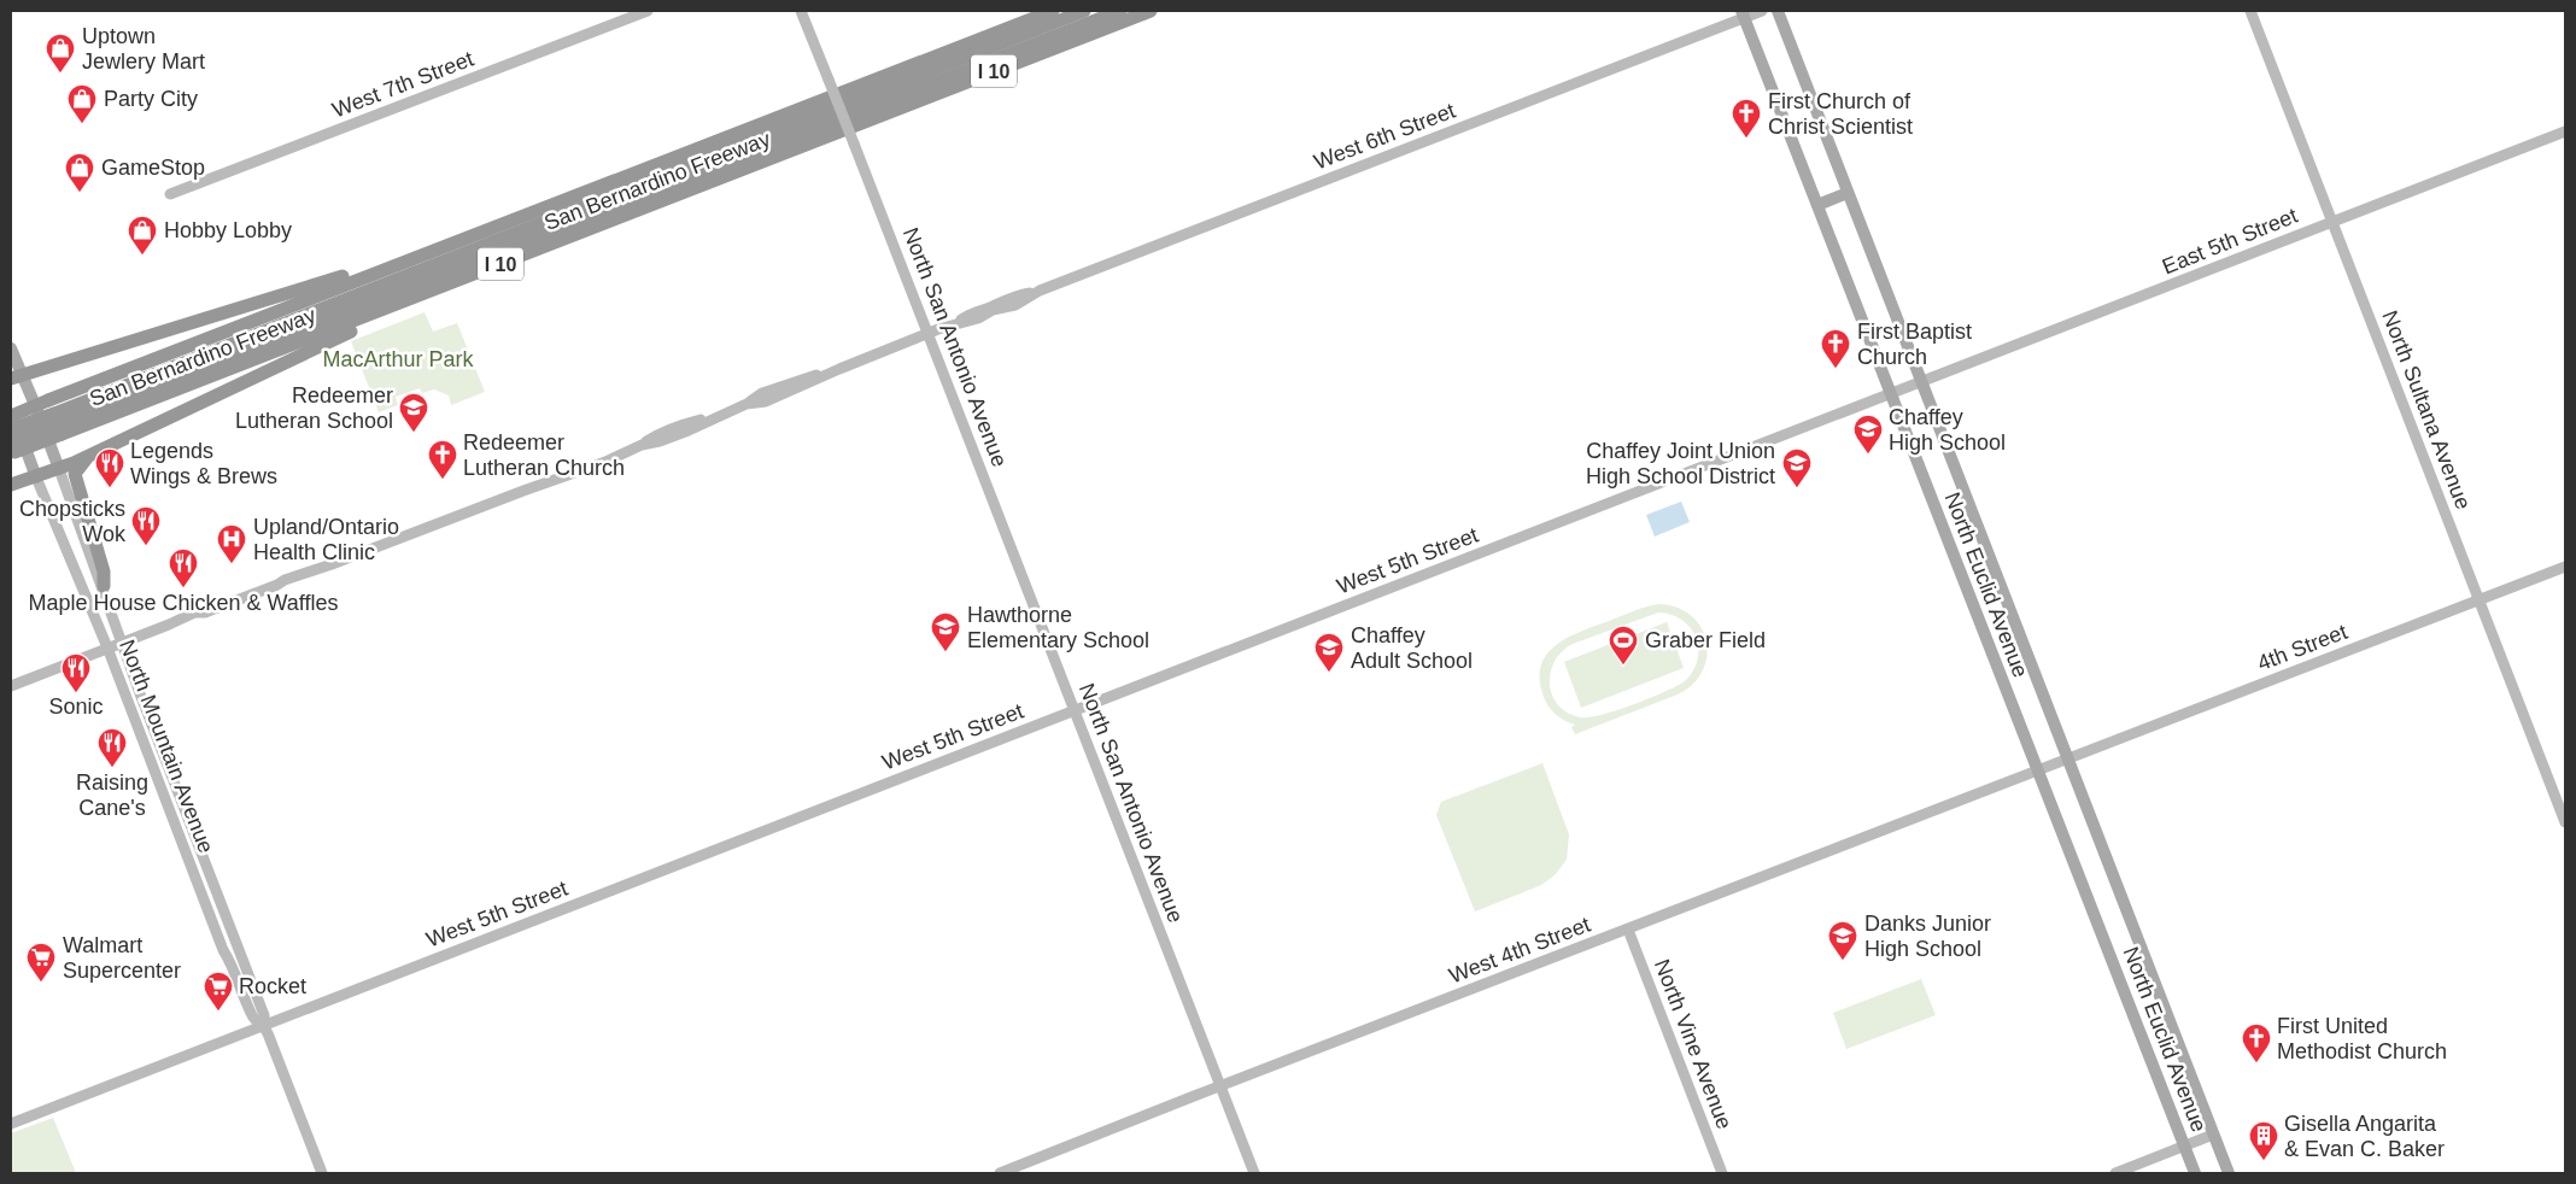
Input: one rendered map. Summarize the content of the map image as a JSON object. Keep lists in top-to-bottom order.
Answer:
{
  "streets": {
    "highway": ["I 10", "San Bernardino Freeway"],
    "main road": ["North Euclid Avenue"],
    "street": [
      "West 7th Street",
      "West 6th Street",
      "East 5th Street",
      "North San Antonio Avenue",
      "North Sultana Avenue",
      "West 5th Street",
      "4th Street",
      "North Mountain Avenue",
      "West 4th Street",
      "North Vine Avenue"
    ]
  },
  "crossings": [
    ["West 6th Street", "North San Antonio Avenue"],
    ["West 6th Street", "North Euclid Avenue"],
    ["West 6th Street", "North Mountain Avenue"],
    ["East 5th Street", "North Sultana Avenue"],
    ["East 5th Street", "West 5th Street"],
    ["East 5th Street", "North Euclid Avenue"],
    ["North San Antonio Avenue", "West 5th Street"],
    ["North San Antonio Avenue", "West 4th Street"],
    ["North Sultana Avenue", "4th Street"],
    ["West 5th Street", "North Euclid Avenue"],
    ["West 5th Street", "North Mountain Avenue"],
    ["North Euclid Avenue", "4th Street"],
    ["North Euclid Avenue", "West 4th Street"],
    ["4th Street", "West 4th Street"],
    ["West 4th Street", "North Vine Avenue"]
  ],
  "parks": ["MacArthur Park"],
  "places": {
    "shop": [
      "Uptown Jewlery Mart",
      "Party City",
      "GameStop",
      "Hobby Lobby"
    ],
    "church": [
      "First Church of Christ Scientist",
      "First Baptist Church",
      "Redeemer Lutheran Church",
      "First United Methodist Church"
    ],
    "school or university": [
      "Redeemer Lutheran School",
      "Chaffey High School",
      "Chaffey Joint Union High School District",
      "Hawthorne Elementary School",
      "Chaffey Adult School",
      "Danks Junior High School"
    ],
    "restaurant": [
      "Legends Wings & Brews",
      "Chopsticks Wok",
      "Maple House Chicken & Waffles",
      "Sonic",
      "Raising Cane's"
    ],
    "hospital": ["Upland/Ontario Health Clinic"],
    "sports": ["Graber Field"],
    "supermarket": ["Walmart Supercenter", "Rocket"],
    "building": ["Gisella Angarita & Evan C. Baker"]
  }
}
